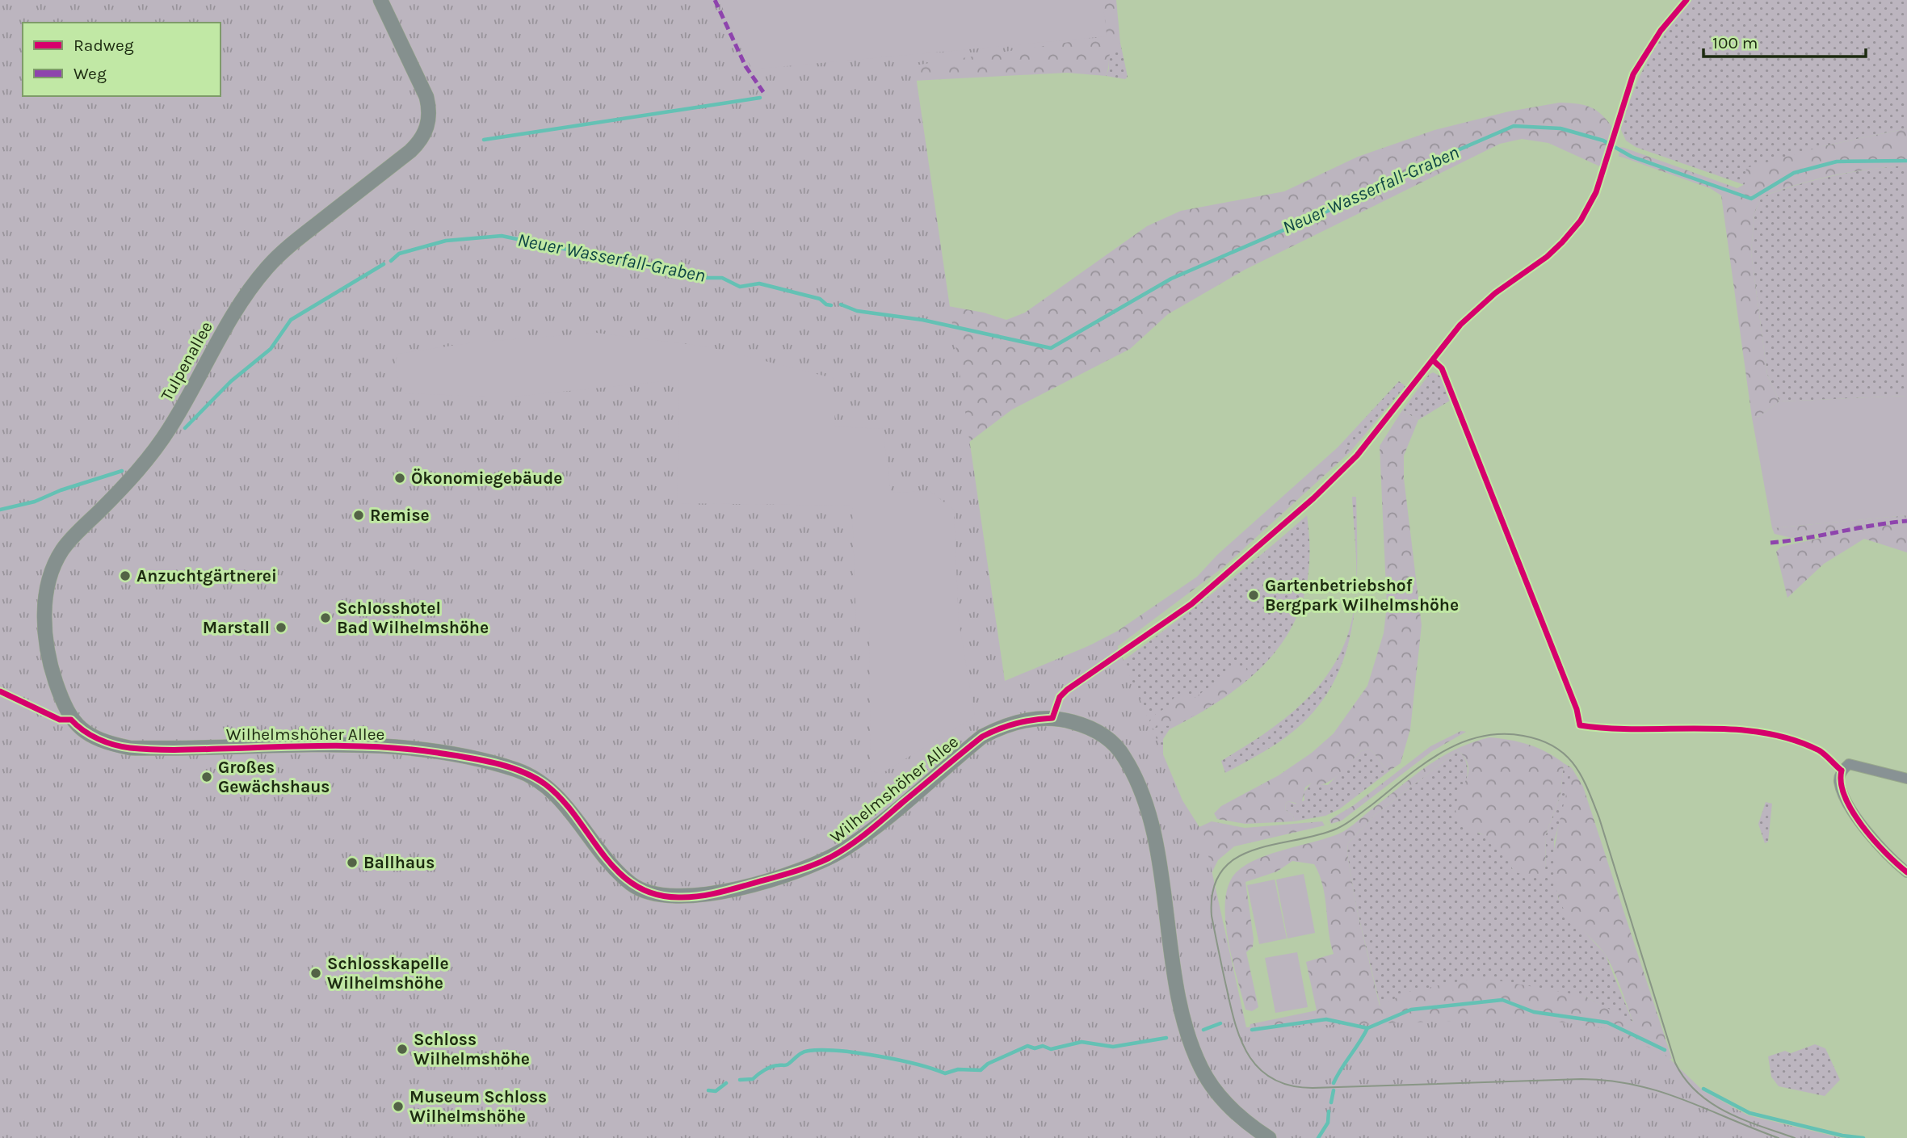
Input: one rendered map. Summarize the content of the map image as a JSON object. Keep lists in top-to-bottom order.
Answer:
{
  "streets": {
    "main road": ["Tulpenallee", "Wilhelmshöher Allee"]
  },
  "crossings": [
    ["Tulpenallee", "Wilhelmshöher Allee"]
  ],
  "water": ["Neuer Wasserfall-Graben"],
  "places": [
    "Ökonomiegebäude",
    "Remise",
    "Anzuchtgärtnerei",
    "Gartenbetriebshof Bergpark Wilhelmshöhe",
    "Schlosshotel Bad Wilhelmshöhe",
    "Marstall",
    "Großes Gewächshaus",
    "Ballhaus",
    "Schlosskapelle Wilhelmshöhe",
    "Schloss Wilhelmshöhe",
    "Museum Schloss Wilhelmshöhe"
  ],
  "legend": ["Radweg", "Weg"],
  "scale_bar": "100 m"
}
